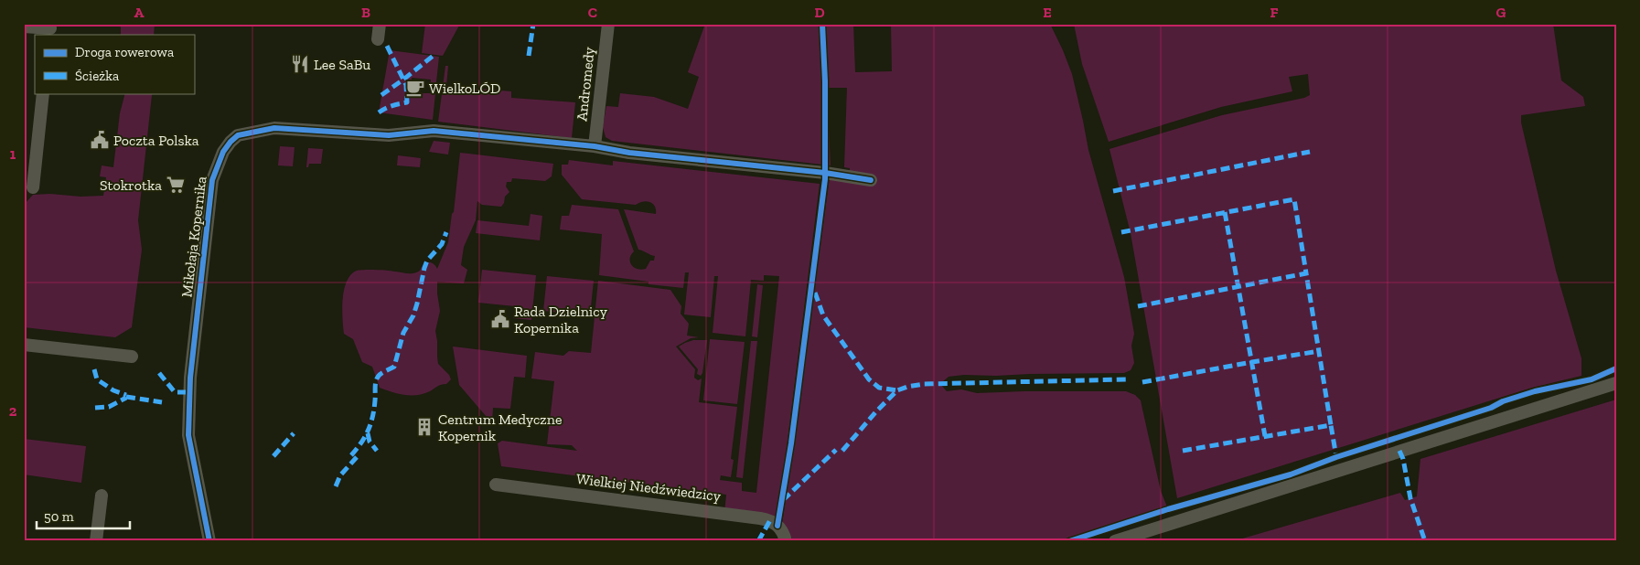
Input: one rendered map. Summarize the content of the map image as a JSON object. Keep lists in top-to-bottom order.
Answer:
{
  "streets": {
    "street": ["Andromedy", "Mikołaja Kopernika", "Wielkiej Niedźwiedzicy"]
  },
  "crossings": [
    ["Andromedy", "Mikołaja Kopernika"]
  ],
  "places": {
    "restaurant": ["Lee SaBu"],
    "cafe": ["WielkoLÓD"],
    "public building": ["Poczta Polska", "Rada Dzielnicy Kopernika"],
    "supermarket": ["Stokrotka"],
    "building": ["Centrum Medyczne Kopernik"]
  },
  "legend": ["Droga rowerowa", "Ścieżka"],
  "scale_bar": "50 m",
  "grid": {
    "columns": [
      "A",
      "B",
      "C",
      "D",
      "E",
      "F",
      "G"
    ],
    "rows": ["1", "2"]
  }
}
